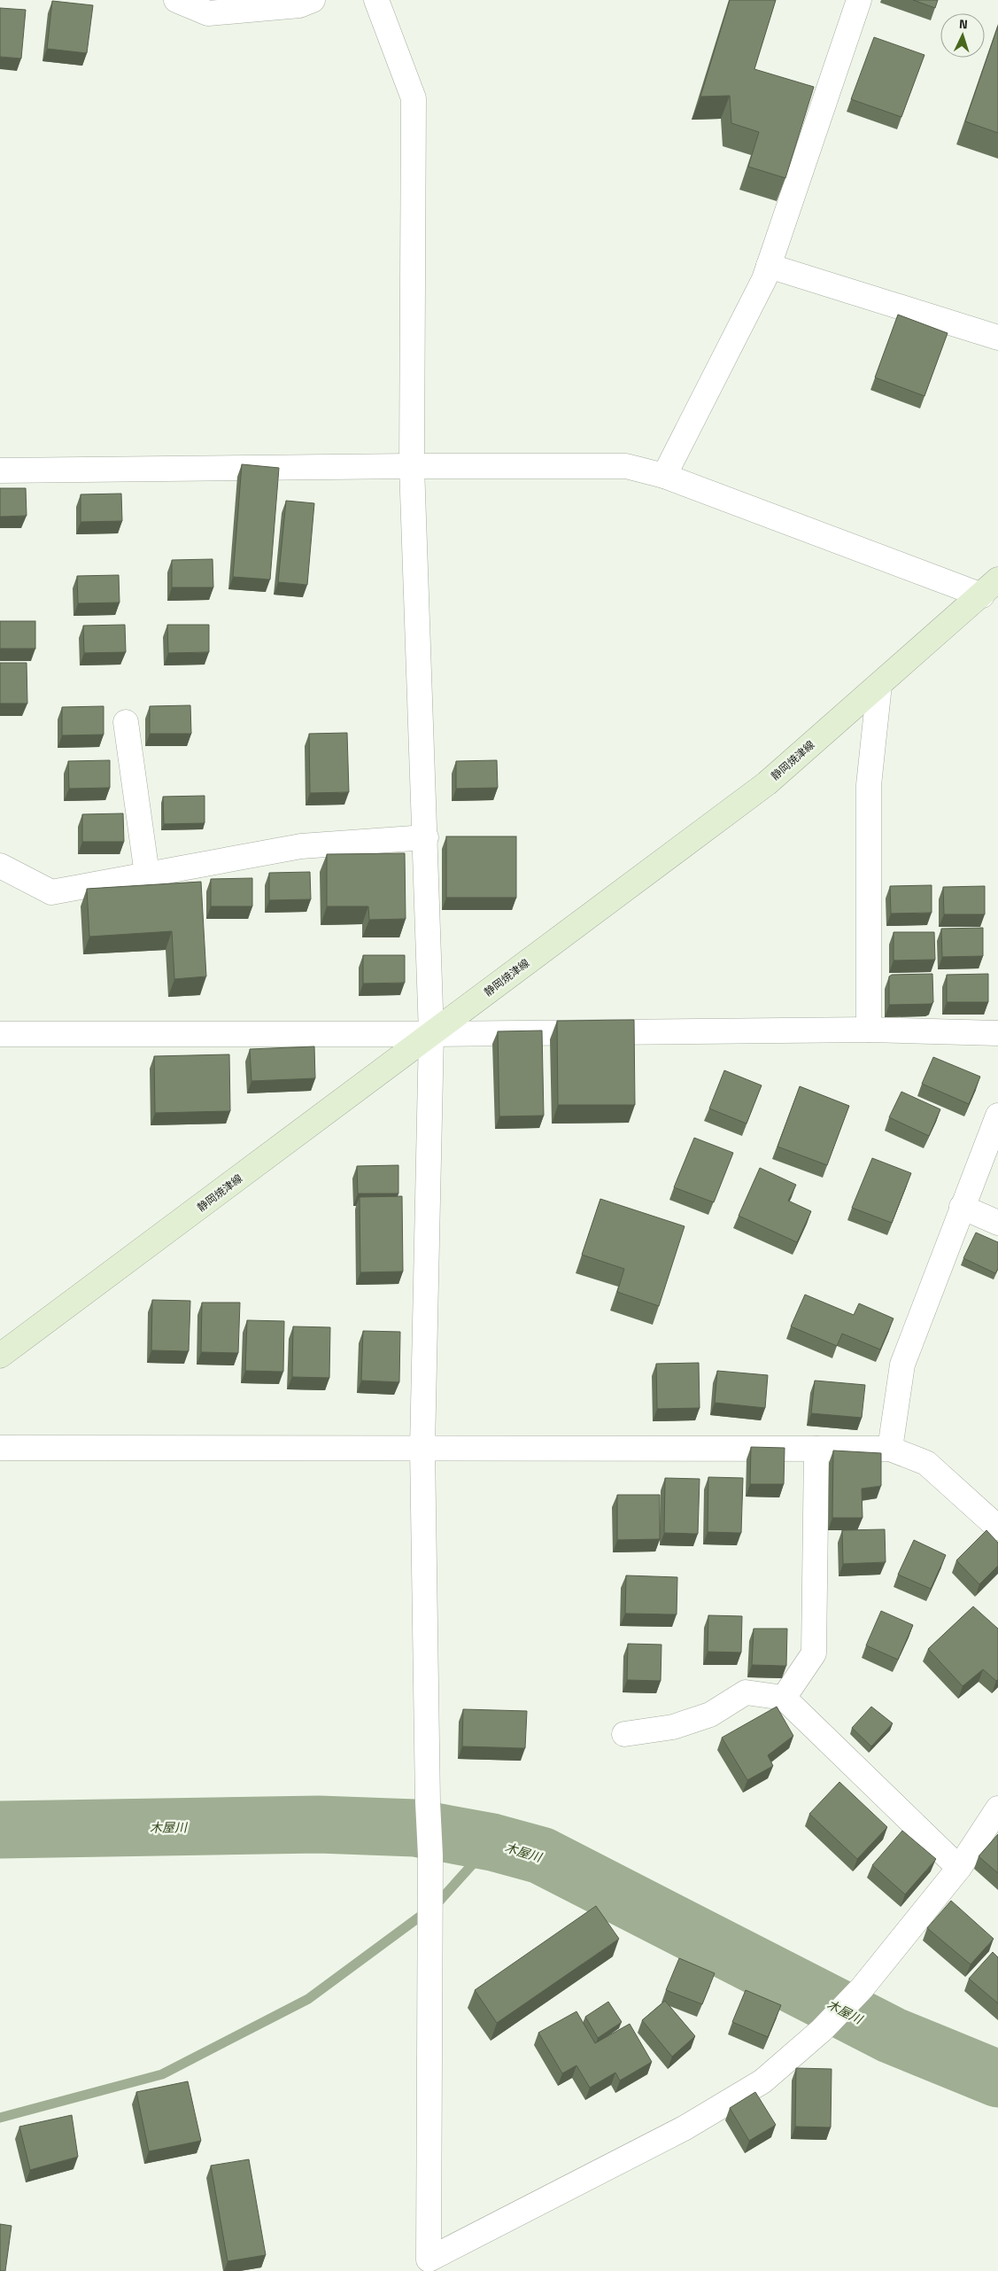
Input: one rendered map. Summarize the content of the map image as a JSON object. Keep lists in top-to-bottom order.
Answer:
{
  "streets": {
    "main road": ["静岡焼津線"]
  },
  "water": ["木屋川"],
  "north": "top"
}
